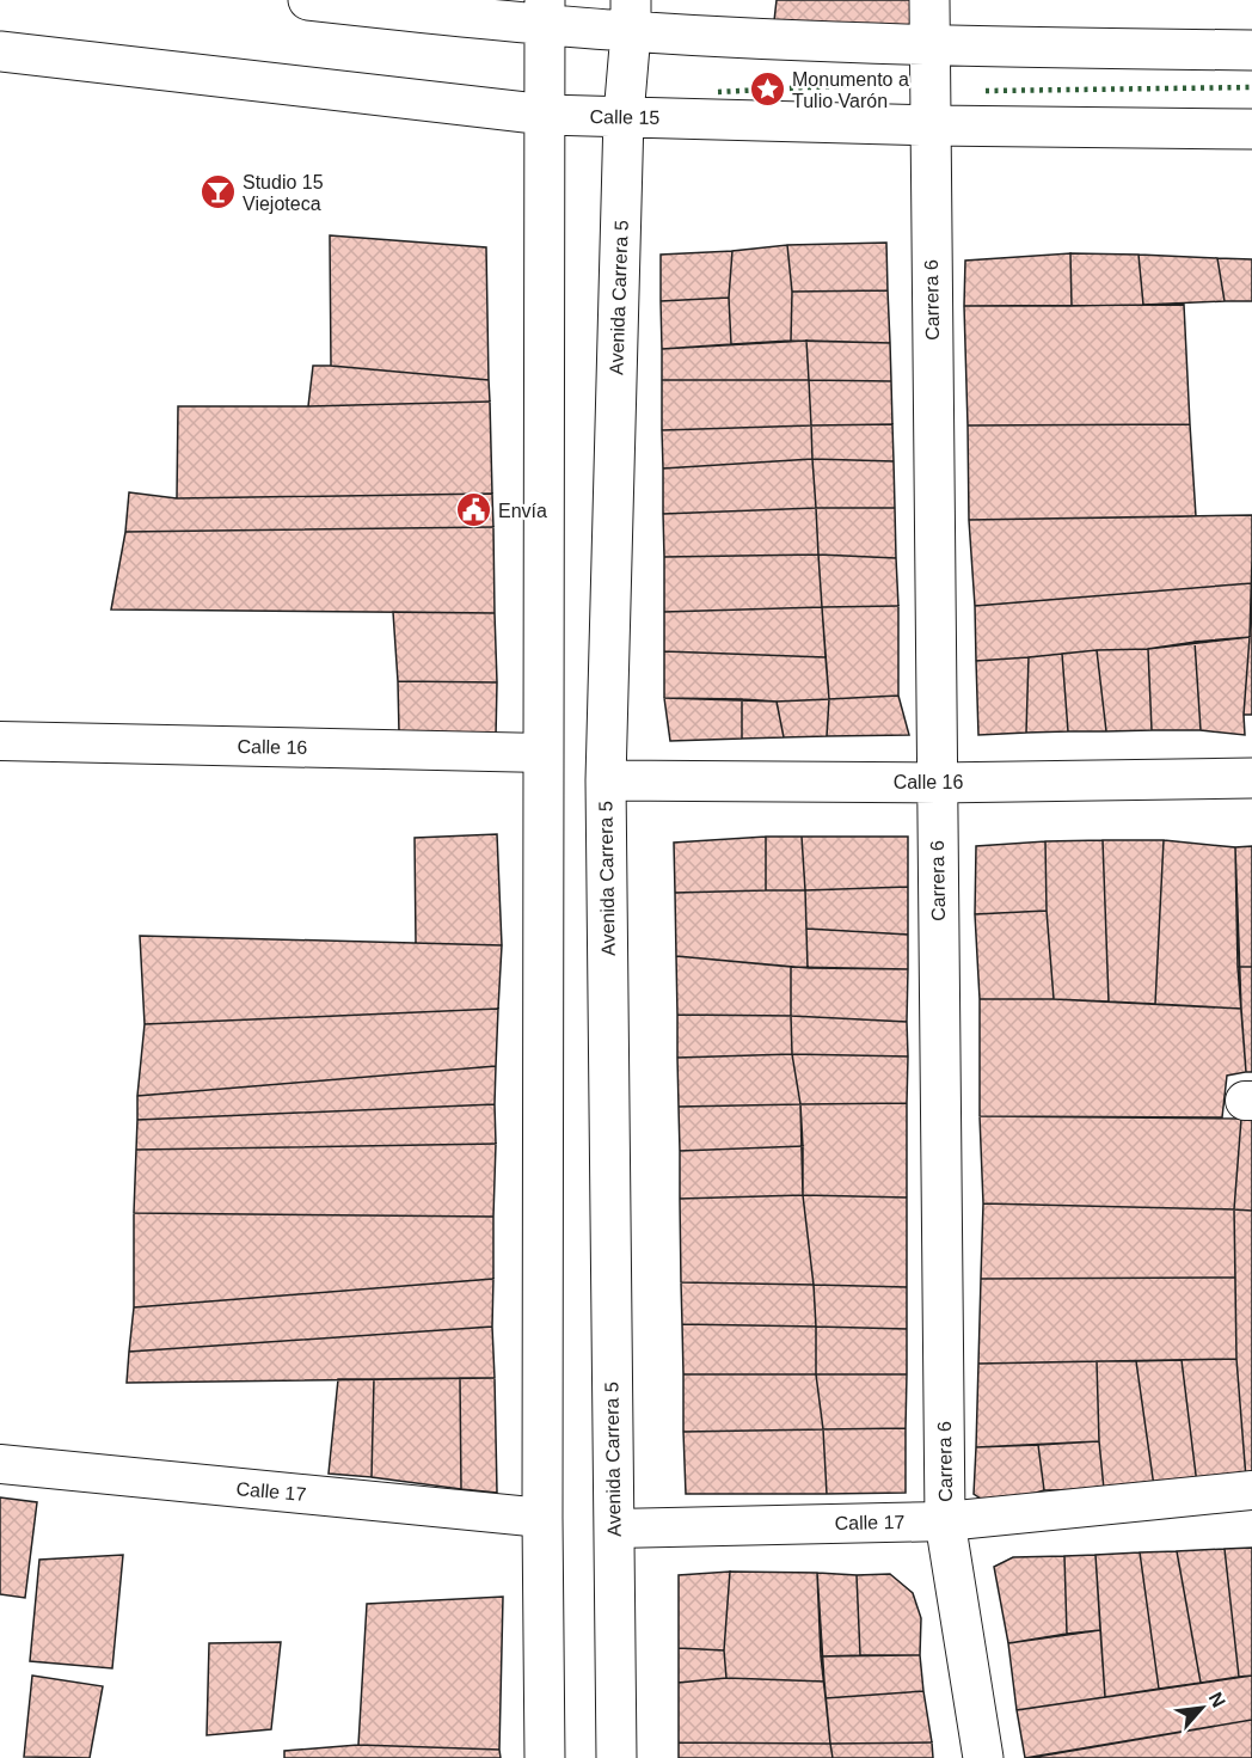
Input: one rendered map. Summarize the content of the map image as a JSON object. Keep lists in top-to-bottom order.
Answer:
{
  "streets": {
    "main road": [
      "Calle 15",
      "Avenida Carrera 5",
      "Carrera 6",
      "Calle 16"
    ],
    "street": ["Calle 17"]
  },
  "crossings": [
    ["Calle 15", "Avenida Carrera 5"],
    ["Calle 15", "Carrera 6"],
    ["Avenida Carrera 5", "Calle 16"],
    ["Avenida Carrera 5", "Calle 17"],
    ["Carrera 6", "Calle 16"],
    ["Carrera 6", "Calle 17"]
  ],
  "places": {
    "place": ["Monumento a Tulio Varón"],
    "bar": ["Studio 15 Viejoteca"],
    "public building": ["Envía"]
  },
  "north": "top right"
}
